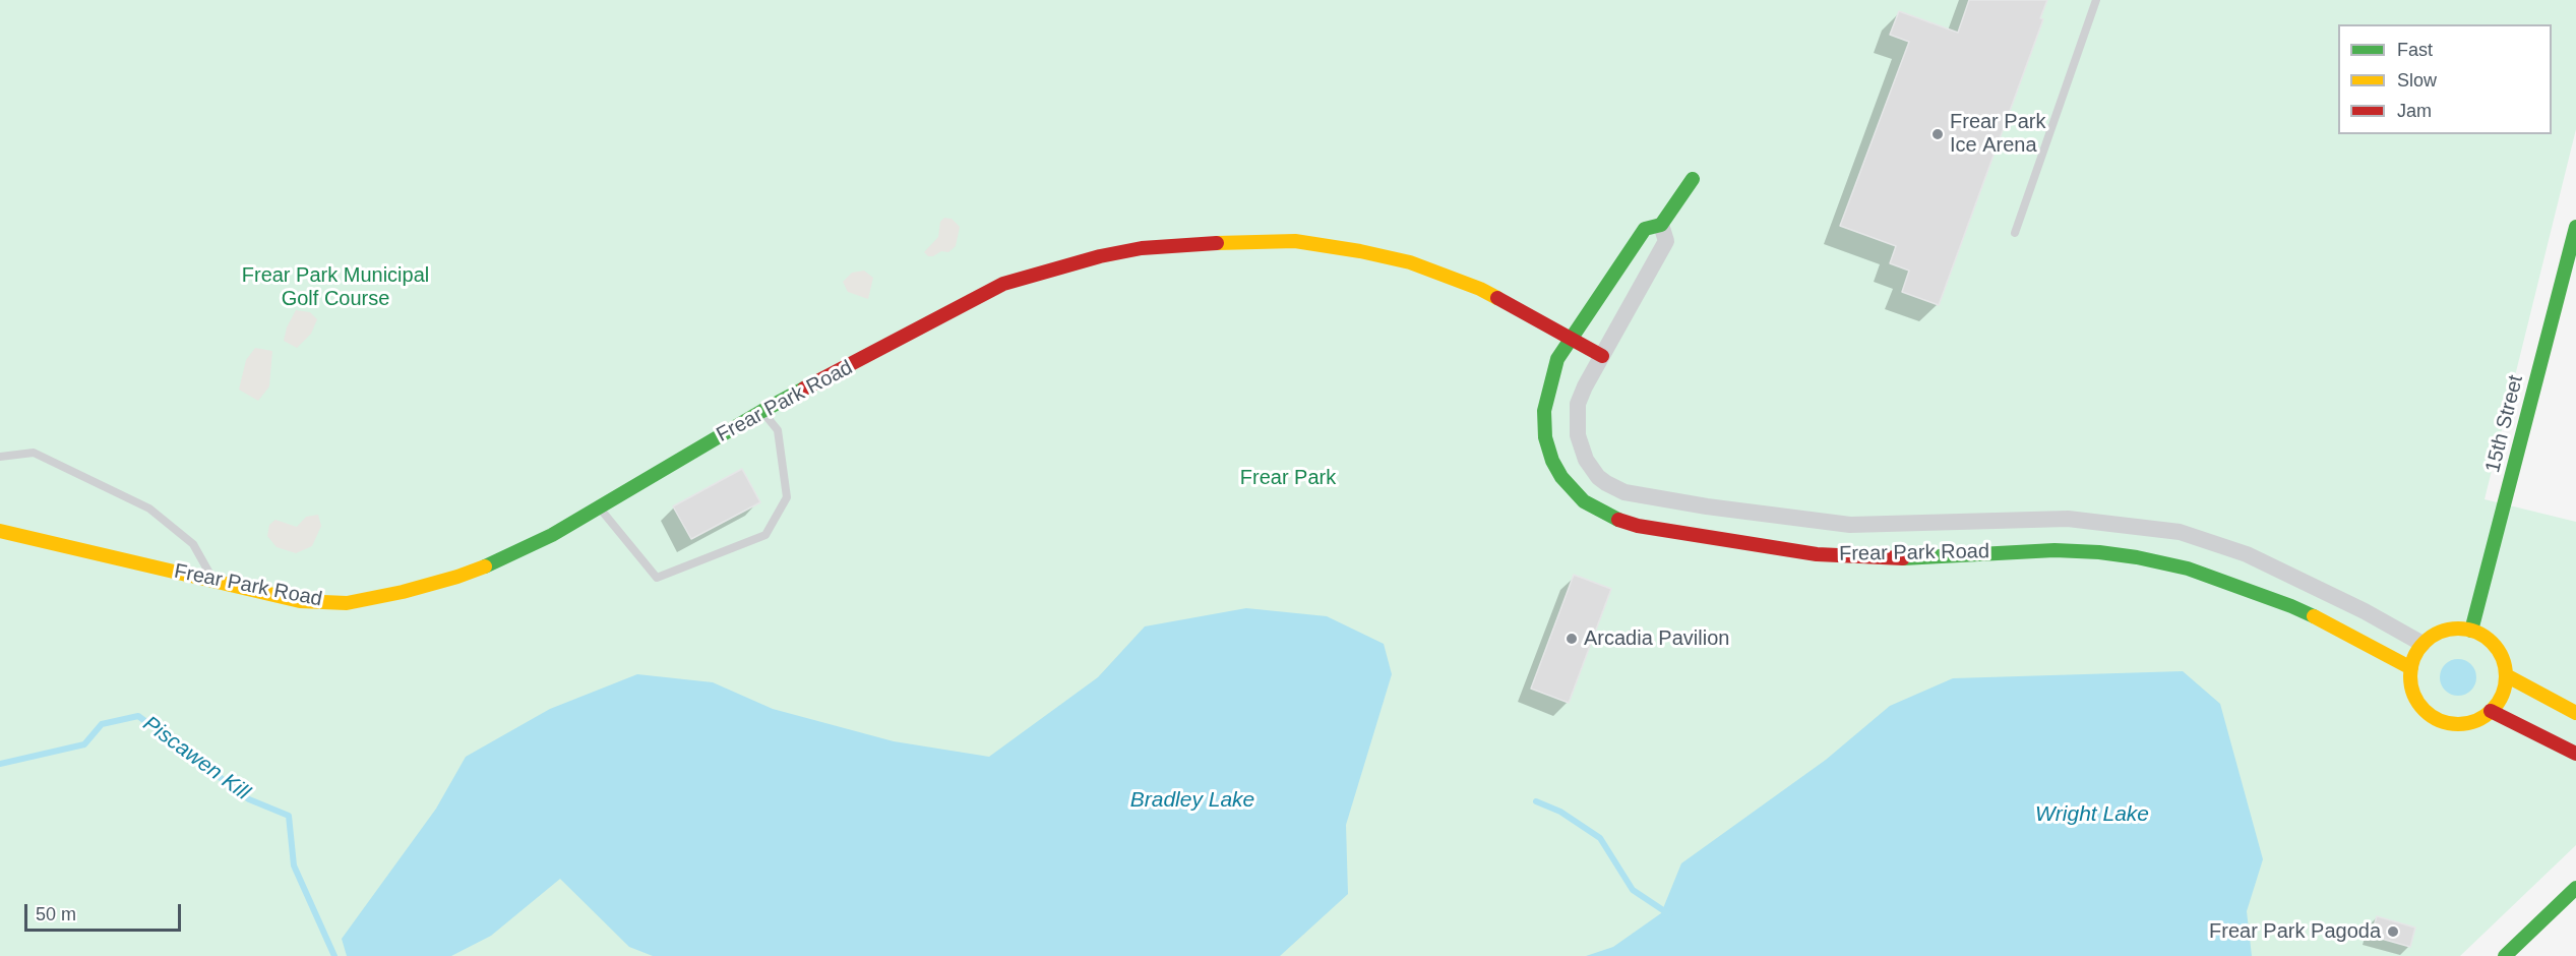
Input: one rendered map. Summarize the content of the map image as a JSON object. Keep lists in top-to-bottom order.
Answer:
{
  "streets": {
    "street": ["Frear Park Road", "15th Street"]
  },
  "crossings": [
    ["Frear Park Road", "15th Street"]
  ],
  "water": ["Piscawen Kill", "Bradley Lake", "Wright Lake"],
  "parks": ["Frear Park Municipal Golf Course", "Frear Park"],
  "places": ["Frear Park Ice Arena", "Arcadia Pavilion", "Frear Park Pagoda"],
  "legend": ["Fast", "Slow", "Jam"],
  "scale_bar": "50 m"
}
